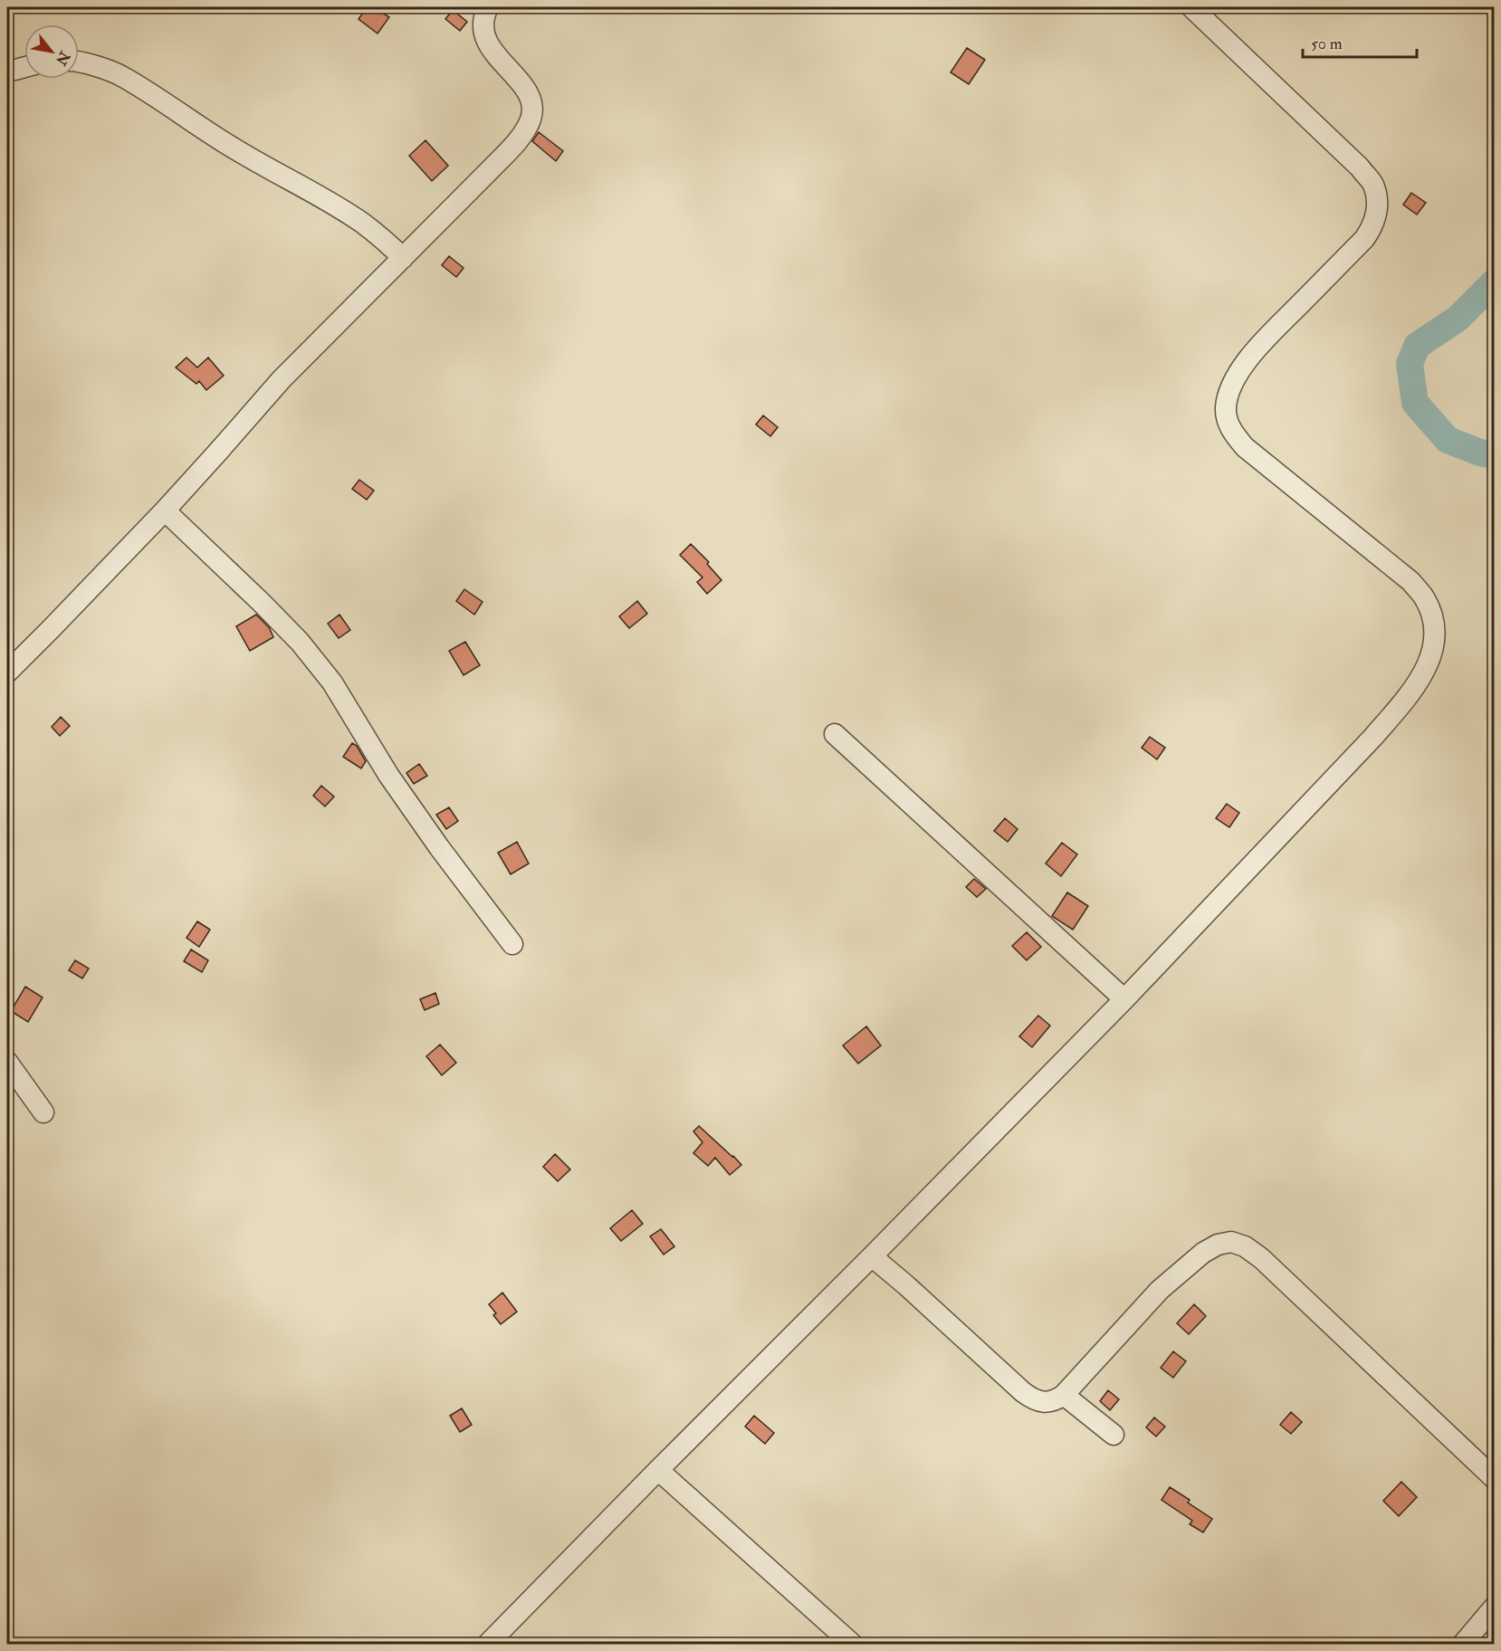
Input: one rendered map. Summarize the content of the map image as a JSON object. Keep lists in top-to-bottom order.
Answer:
{
  "scale_bar": "50 m",
  "north": "bottom right"
}
